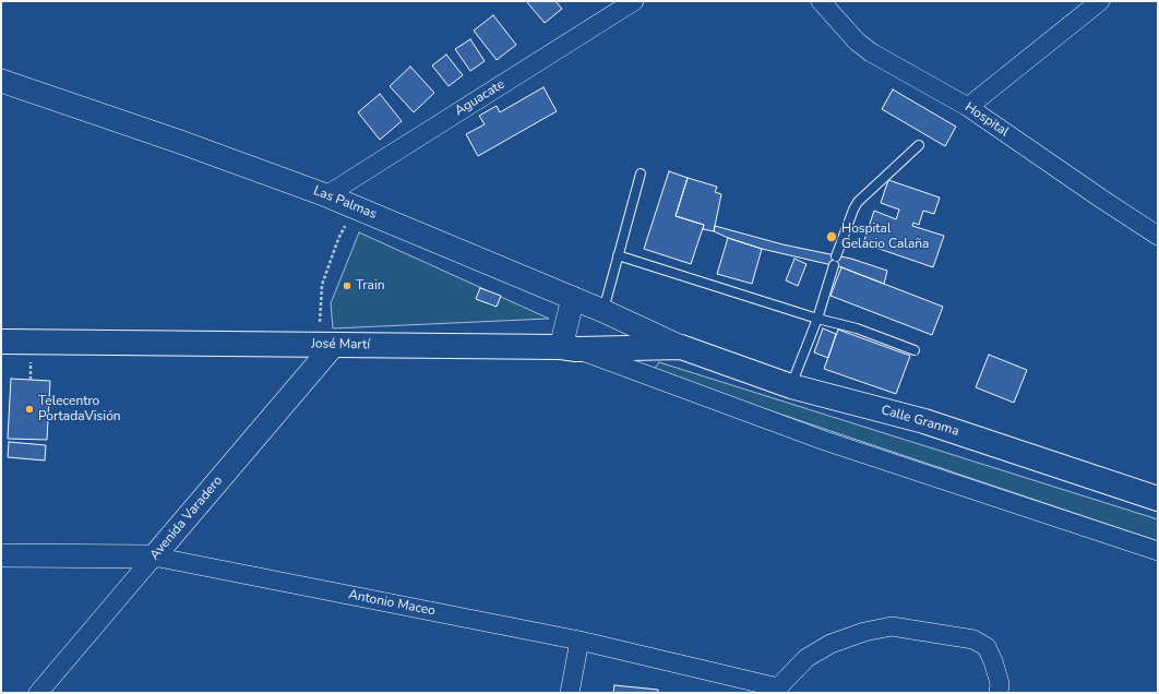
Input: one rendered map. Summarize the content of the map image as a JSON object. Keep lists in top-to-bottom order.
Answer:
{
  "streets": {
    "main road": ["José Martí", "Calle Granma"],
    "street": [
      "Aguacate",
      "Hospital",
      "Las Palmas",
      "Avenida Varadero",
      "Antonio Maceo"
    ]
  },
  "crossings": [
    ["Aguacate", "Las Palmas"],
    ["Las Palmas", "José Martí"],
    ["Las Palmas", "Calle Granma"],
    ["José Martí", "Calle Granma"],
    ["José Martí", "Avenida Varadero"],
    ["Avenida Varadero", "Antonio Maceo"]
  ],
  "places": ["Hospital Gelacio Calaña", "Train", "Telecentro PortadaVisión"]
}
